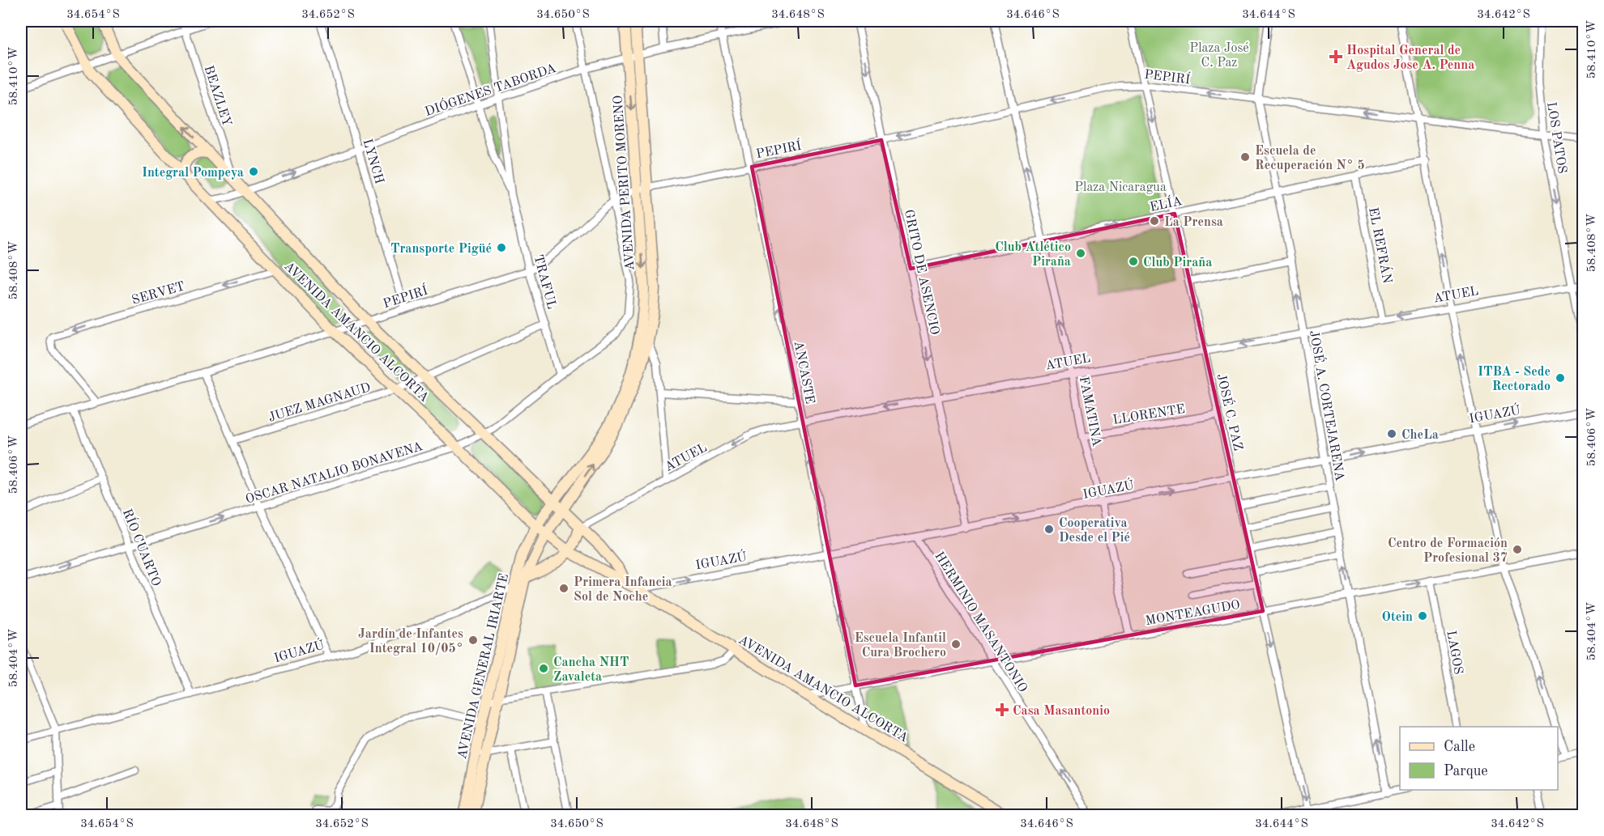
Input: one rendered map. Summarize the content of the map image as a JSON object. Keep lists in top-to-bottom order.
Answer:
{
  "streets": {
    "main road": [
      "AVENIDA PERITO MORENO",
      "AVENIDA AMANCIO ALCORTA",
      "IGUAZÚ",
      "AVENIDA GENERAL IRIARTE"
    ],
    "street": [
      "PEPIRÍ",
      "DIÓGENES TABORDA",
      "BEAZLEY",
      "LOS PATOS",
      "LYNCH",
      "ELÍA",
      "EL REFRÁN",
      "GRITO DE ASENCIO",
      "TRAFUL",
      "SERVET",
      "ATUEL",
      "ANCASTE",
      "JUEZ MAGNAUD",
      "JOSÉ A. CORTEJARENA",
      "FAMATINA",
      "JOSÉ C. PAZ",
      "LLORENTE",
      "OSCAR NATALIO BONAVENA",
      "RÍO CUARTO",
      "MONTEAGUDO",
      "HERMINIO MASANTONIO",
      "LAGOS"
    ]
  },
  "crossings": [
    ["PEPIRÍ", "LOS PATOS"],
    ["PEPIRÍ", "LYNCH"],
    ["PEPIRÍ", "AVENIDA PERITO MORENO"],
    ["PEPIRÍ", "GRITO DE ASENCIO"],
    ["PEPIRÍ", "TRAFUL"],
    ["PEPIRÍ", "SERVET"],
    ["PEPIRÍ", "AVENIDA AMANCIO ALCORTA"],
    ["PEPIRÍ", "ANCASTE"],
    ["PEPIRÍ", "JOSÉ A. CORTEJARENA"],
    ["PEPIRÍ", "FAMATINA"],
    ["PEPIRÍ", "JOSÉ C. PAZ"],
    ["PEPIRÍ", "OSCAR NATALIO BONAVENA"],
    ["PEPIRÍ", "RÍO CUARTO"],
    ["DIÓGENES TABORDA", "LYNCH"],
    ["DIÓGENES TABORDA", "AVENIDA PERITO MORENO"],
    ["DIÓGENES TABORDA", "TRAFUL"],
    ["DIÓGENES TABORDA", "AVENIDA AMANCIO ALCORTA"],
    ["DIÓGENES TABORDA", "ANCASTE"],
    ["BEAZLEY", "AVENIDA AMANCIO ALCORTA"],
    ["LOS PATOS", "ATUEL"],
    ["AVENIDA PERITO MORENO", "AVENIDA GENERAL IRIARTE"],
    ["ELÍA", "EL REFRÁN"],
    ["ELÍA", "GRITO DE ASENCIO"],
    ["ELÍA", "JOSÉ A. CORTEJARENA"],
    ["ELÍA", "FAMATINA"],
    ["ELÍA", "JOSÉ C. PAZ"],
    ["EL REFRÁN", "ATUEL"],
    ["GRITO DE ASENCIO", "ATUEL"],
    ["GRITO DE ASENCIO", "IGUAZÚ"],
    ["TRAFUL", "JUEZ MAGNAUD"],
    ["TRAFUL", "OSCAR NATALIO BONAVENA"],
    ["SERVET", "AVENIDA AMANCIO ALCORTA"],
    ["ATUEL", "AVENIDA AMANCIO ALCORTA"],
    ["ATUEL", "ANCASTE"],
    ["ATUEL", "JOSÉ A. CORTEJARENA"],
    ["ATUEL", "FAMATINA"],
    ["ATUEL", "JOSÉ C. PAZ"],
    ["AVENIDA AMANCIO ALCORTA", "ANCASTE"],
    ["AVENIDA AMANCIO ALCORTA", "JUEZ MAGNAUD"],
    ["AVENIDA AMANCIO ALCORTA", "IGUAZÚ"],
    ["AVENIDA AMANCIO ALCORTA", "OSCAR NATALIO BONAVENA"],
    ["AVENIDA AMANCIO ALCORTA", "MONTEAGUDO"],
    ["AVENIDA AMANCIO ALCORTA", "AVENIDA GENERAL IRIARTE"],
    ["ANCASTE", "IGUAZÚ"],
    ["ANCASTE", "MONTEAGUDO"],
    ["JOSÉ A. CORTEJARENA", "IGUAZÚ"],
    ["JOSÉ A. CORTEJARENA", "MONTEAGUDO"],
    ["FAMATINA", "LLORENTE"],
    ["FAMATINA", "IGUAZÚ"],
    ["FAMATINA", "MONTEAGUDO"],
    ["JOSÉ C. PAZ", "LLORENTE"],
    ["JOSÉ C. PAZ", "IGUAZÚ"],
    ["JOSÉ C. PAZ", "MONTEAGUDO"],
    ["IGUAZÚ", "RÍO CUARTO"],
    ["IGUAZÚ", "HERMINIO MASANTONIO"],
    ["IGUAZÚ", "AVENIDA GENERAL IRIARTE"],
    ["OSCAR NATALIO BONAVENA", "RÍO CUARTO"],
    ["MONTEAGUDO", "HERMINIO MASANTONIO"],
    ["MONTEAGUDO", "LAGOS"]
  ],
  "one_way": [
    "LOS PATOS",
    "ELÍA",
    "GRITO DE ASENCIO",
    "ATUEL",
    "ANCASTE",
    "JOSÉ A. CORTEJARENA",
    "FAMATINA",
    "JOSÉ C. PAZ",
    "IGUAZÚ",
    "HERMINIO MASANTONIO"
  ],
  "parks": ["Plaza José C. Paz", "Plaza Nicaragua"],
  "places": {
    "health": ["Hospital General de Agudos Jose A. Penna", "Casa Masantonio"],
    "other": [
      "Escuela de Recuperación N° 5",
      "Integral Pompeya",
      "La Prensa",
      "Transporte Pigüé",
      "Club Atlético Piraña",
      "Club Piraña",
      "ITBA - Sede Rectorado",
      "CheLa",
      "Cooperativa Desde el Pié",
      "Centro de Formación Profesional 37",
      "Primera Infancia Sol de Noche",
      "Otein",
      "Jardín de Infantes Integral 10/05°",
      "Escuela Infantil Cura Brochero",
      "Cancha NHT Zavaleta"
    ]
  },
  "legend": ["Calle", "Parque"],
  "coordinates": [
    "34.654°S",
    "34.652°S",
    "34.650°S",
    "34.648°S",
    "34.646°S",
    "34.644°S",
    "34.642°S",
    "58.410°W",
    "58.408°W",
    "58.406°W",
    "58.404°W"
  ]
}
